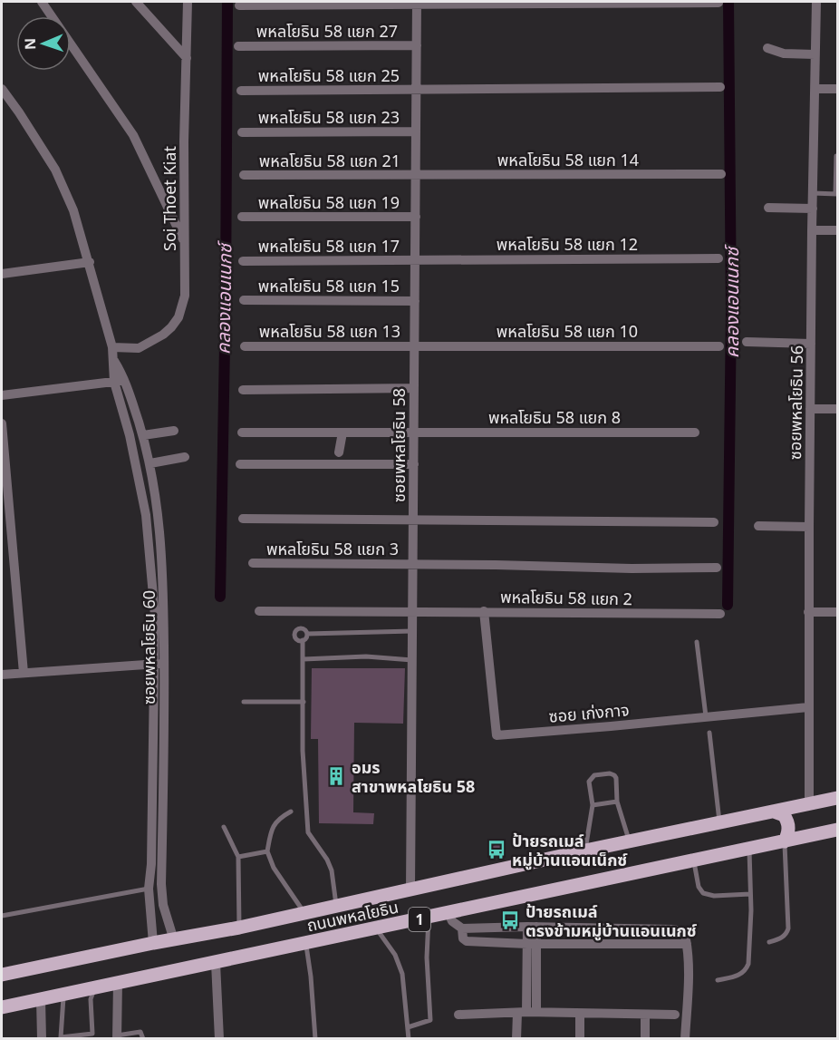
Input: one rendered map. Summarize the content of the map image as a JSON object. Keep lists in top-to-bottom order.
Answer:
{
  "streets": {
    "main road": ["ถนนพหลโยธิน", "1"],
    "street": [
      "พหลโยธิน 58 แยก 27",
      "พหลโยธิน 58 แยก 25",
      "พหลโยธิน 58 แยก 23",
      "พหลโยธิน 58 แยก 14",
      "พหลโยธิน 58 แยก 21",
      "Soi Thoet Kiat",
      "พหลโยธิน 58 แยก 19",
      "พหลโยธิน 58 แยก 12",
      "พหลโยธิน 58 แยก 17",
      "พหลโยธิน 58 แยก 15",
      "พหลโยธิน 58 แยก 13",
      "พหลโยธิน 58 แยก 10",
      "ซอยพหลโยธิน 56",
      "พหลโยธิน 58 แยก 8",
      "ซอยพหลโยธิน 58",
      "พหลโยธิน 58 แยก 3",
      "พหลโยธิน 58 แยก 2",
      "ซอยพหลโยธิน 60",
      "ซอย เก่งกาจ"
    ]
  },
  "crossings": [
    ["พหลโยธิน 58 แยก 27", "ซอยพหลโยธิน 58"],
    ["พหลโยธิน 58 แยก 25", "ซอยพหลโยธิน 58"],
    ["พหลโยธิน 58 แยก 23", "ซอยพหลโยธิน 58"],
    ["พหลโยธิน 58 แยก 14", "พหลโยธิน 58 แยก 21"],
    ["พหลโยธิน 58 แยก 14", "ซอยพหลโยธิน 58"],
    ["พหลโยธิน 58 แยก 21", "ซอยพหลโยธิน 58"],
    ["Soi Thoet Kiat", "ซอยพหลโยธิน 60"],
    ["พหลโยธิน 58 แยก 19", "ซอยพหลโยธิน 58"],
    ["พหลโยธิน 58 แยก 12", "พหลโยธิน 58 แยก 17"],
    ["พหลโยธิน 58 แยก 12", "ซอยพหลโยธิน 58"],
    ["พหลโยธิน 58 แยก 17", "ซอยพหลโยธิน 58"],
    ["พหลโยธิน 58 แยก 15", "ซอยพหลโยธิน 58"],
    ["พหลโยธิน 58 แยก 13", "พหลโยธิน 58 แยก 10"],
    ["พหลโยธิน 58 แยก 13", "ซอยพหลโยธิน 58"],
    ["พหลโยธิน 58 แยก 10", "ซอยพหลโยธิน 58"],
    ["ซอยพหลโยธิน 56", "ซอย เก่งกาจ"],
    ["ซอยพหลโยธิน 56", "ถนนพหลโยธิน"],
    ["พหลโยธิน 58 แยก 8", "ซอยพหลโยธิน 58"],
    ["ซอยพหลโยธิน 58", "พหลโยธิน 58 แยก 3"],
    ["ซอยพหลโยธิน 58", "พหลโยธิน 58 แยก 2"],
    ["ซอยพหลโยธิน 58", "ถนนพหลโยธิน"],
    ["พหลโยธิน 58 แยก 2", "ซอย เก่งกาจ"],
    ["ซอยพหลโยธิน 60", "ถนนพหลโยธิน"]
  ],
  "water": ["คลองแอนเนกซ์"],
  "places": {
    "building": ["อมร สาขาพหลโยธิน 58"],
    "bus stop": ["ป้ายรถเมล์ หมู่บ้านแอนเน็กซ์", "ป้ายรถเมล์ ตรงข้ามหมู่บ้านแอนเนกซ์"]
  },
  "north": "left"
}
